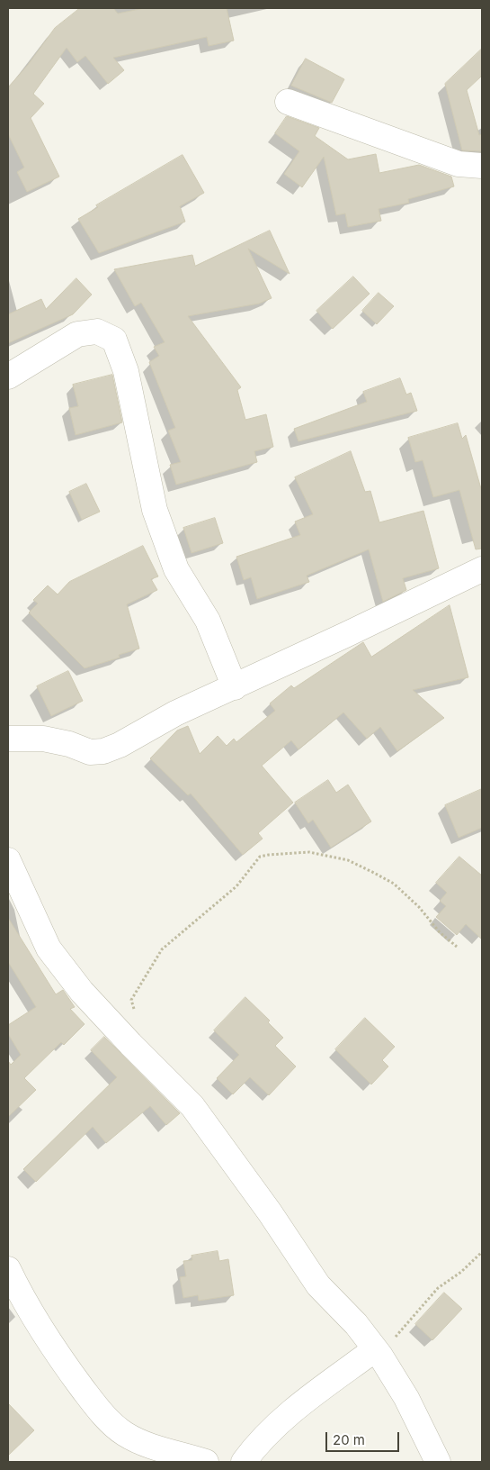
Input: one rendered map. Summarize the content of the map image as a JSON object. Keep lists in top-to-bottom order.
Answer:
{
  "scale_bar": "20 m"
}
